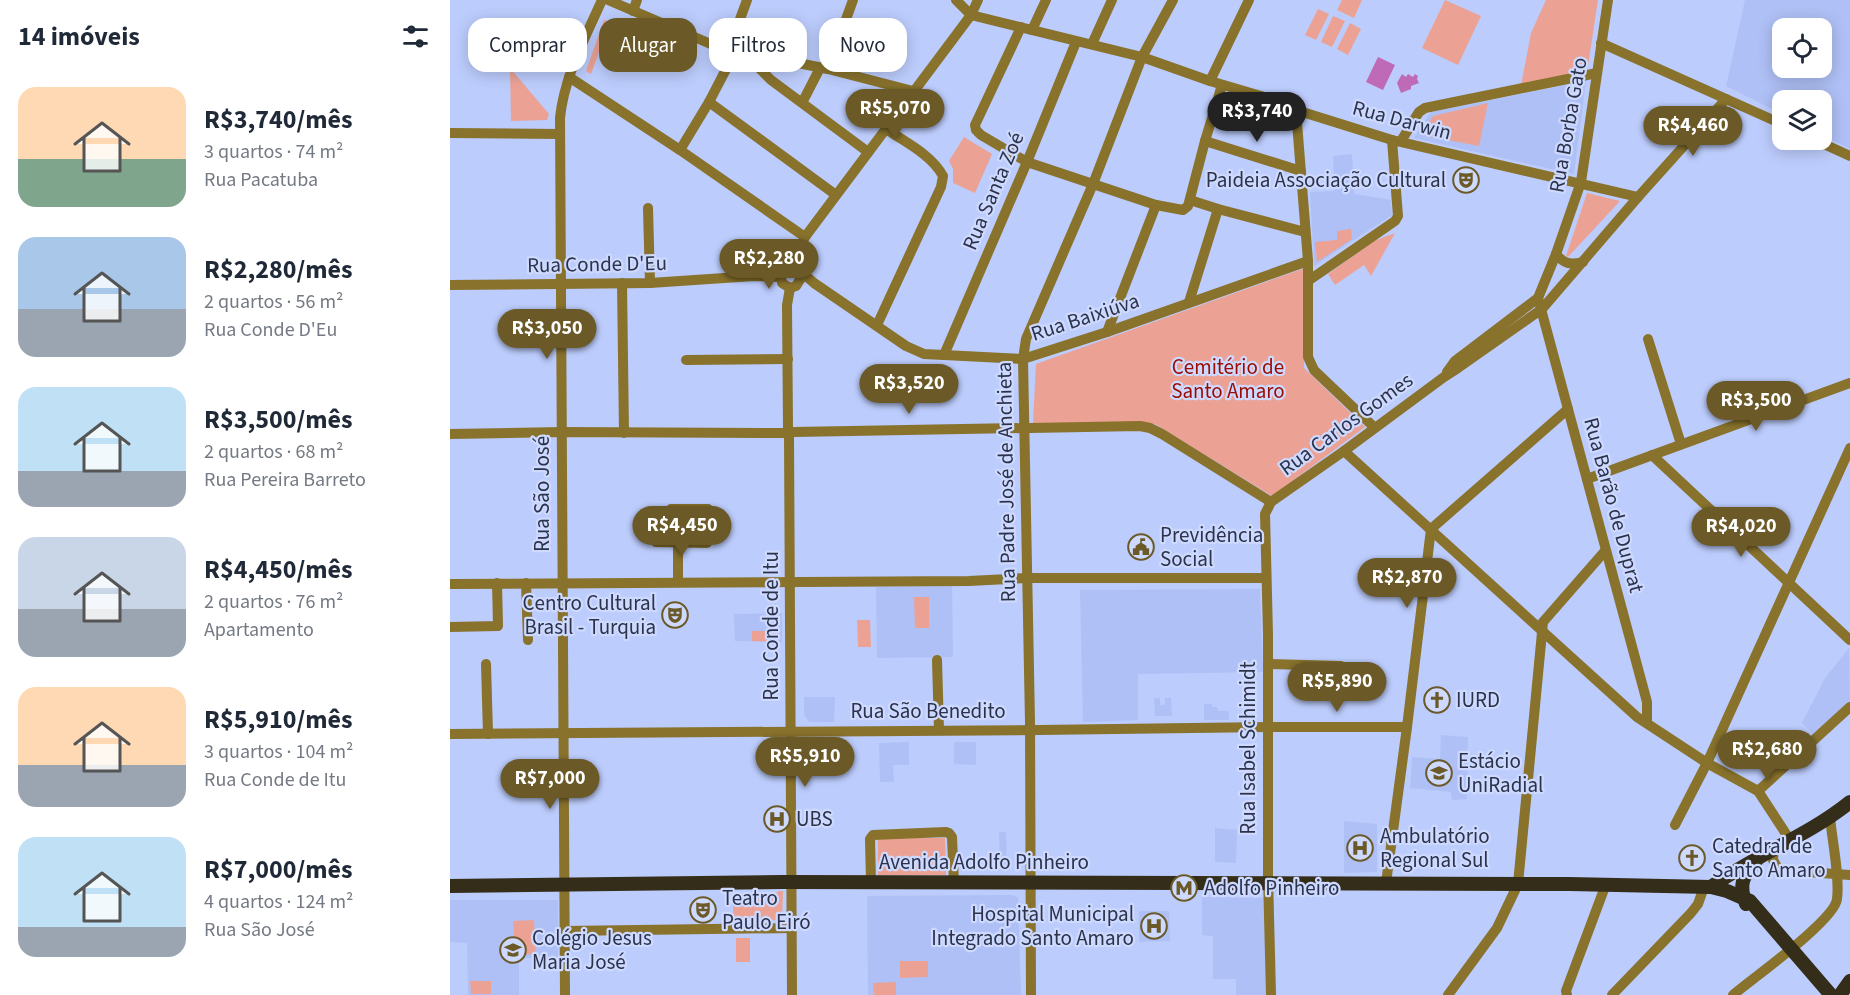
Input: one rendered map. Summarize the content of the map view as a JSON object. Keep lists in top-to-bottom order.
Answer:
{
  "streets": {
    "main road": ["Avenida Adolfo Pinheiro"],
    "street": [
      "Rua Darwin",
      "Rua Borba Gato",
      "Rua Santa Zoé",
      "Rua Conde D'Eu",
      "Rua Baixiúva",
      "Rua Carlos Gomes",
      "Rua Padre José de Anchieta",
      "Rua São José",
      "Rua Barão de Duprat",
      "Rua Conde de Itu",
      "Rua São Benedito",
      "Rua Isabel Schimidt"
    ]
  },
  "crossings": [
    ["Rua Darwin", "Rua Borba Gato"],
    ["Rua Darwin", "Rua Santa Zoé"],
    ["Rua Darwin", "Rua Carlos Gomes"],
    ["Rua Darwin", "Rua Padre José de Anchieta"],
    ["Rua Santa Zoé", "Rua Baixiúva"],
    ["Rua Conde D'Eu", "Rua São José"],
    ["Rua Conde D'Eu", "Rua Conde de Itu"],
    ["Rua Baixiúva", "Rua Padre José de Anchieta"],
    ["Rua Carlos Gomes", "Rua Barão de Duprat"],
    ["Rua Carlos Gomes", "Rua Isabel Schimidt"],
    ["Rua Padre José de Anchieta", "Rua São Benedito"],
    ["Rua Padre José de Anchieta", "Avenida Adolfo Pinheiro"],
    ["Rua São José", "Rua São Benedito"],
    ["Rua São José", "Avenida Adolfo Pinheiro"],
    ["Rua Conde de Itu", "Rua São Benedito"],
    ["Rua Conde de Itu", "Avenida Adolfo Pinheiro"],
    ["Rua São Benedito", "Rua Isabel Schimidt"],
    ["Rua Isabel Schimidt", "Avenida Adolfo Pinheiro"]
  ],
  "parks": ["Cemitério de Santo Amaro"],
  "places": {
    "theatre": ["Paideia Associação Cultural", "Centro Cultural Brasil - Turquia", "Teatro Paulo Eiró"],
    "public building": ["Previdência Social"],
    "church": ["IURD", "Catedral de Santo Amaro"],
    "school or university": ["Estácio UniRadial", "Colégio Jesus Maria José"],
    "hospital": ["UBS", "Ambulatório Regional Sul", "Hospital Municipal Integrado Santo Amaro"],
    "metro station": ["Adolfo Pinheiro"]
  },
  "page": {
    "heading": "14 imóveis",
    "chip": [
      "Comprar",
      "Alugar",
      "Filtros",
      "Novo"
    ],
    "list": [
      {
        "name": "R$3,740/mês",
        "note": "3 quartos · 74 m² · Rua Pacatuba"
      },
      {
        "name": "R$2,280/mês",
        "note": "2 quartos · 56 m² · Rua Conde D'Eu"
      },
      {
        "name": "R$3,500/mês",
        "note": "2 quartos · 68 m² · Rua Pereira Barreto"
      },
      {
        "name": "R$4,450/mês",
        "note": "2 quartos · 76 m² · Apartamento"
      },
      {
        "name": "R$5,910/mês",
        "note": "3 quartos · 104 m² · Rua Conde de Itu"
      },
      {
        "name": "R$7,000/mês",
        "note": "4 quartos · 124 m² · Rua São José"
      }
    ],
    "price": [
      "R$5,070",
      "R$3,740",
      "R$4,460",
      "R$2,280",
      "R$3,050",
      "R$3,520",
      "R$3,500",
      "R$4,450",
      "R$4,020",
      "R$2,870",
      "R$5,890",
      "R$2,680",
      "R$5,910",
      "R$7,000"
    ]
  }
}
